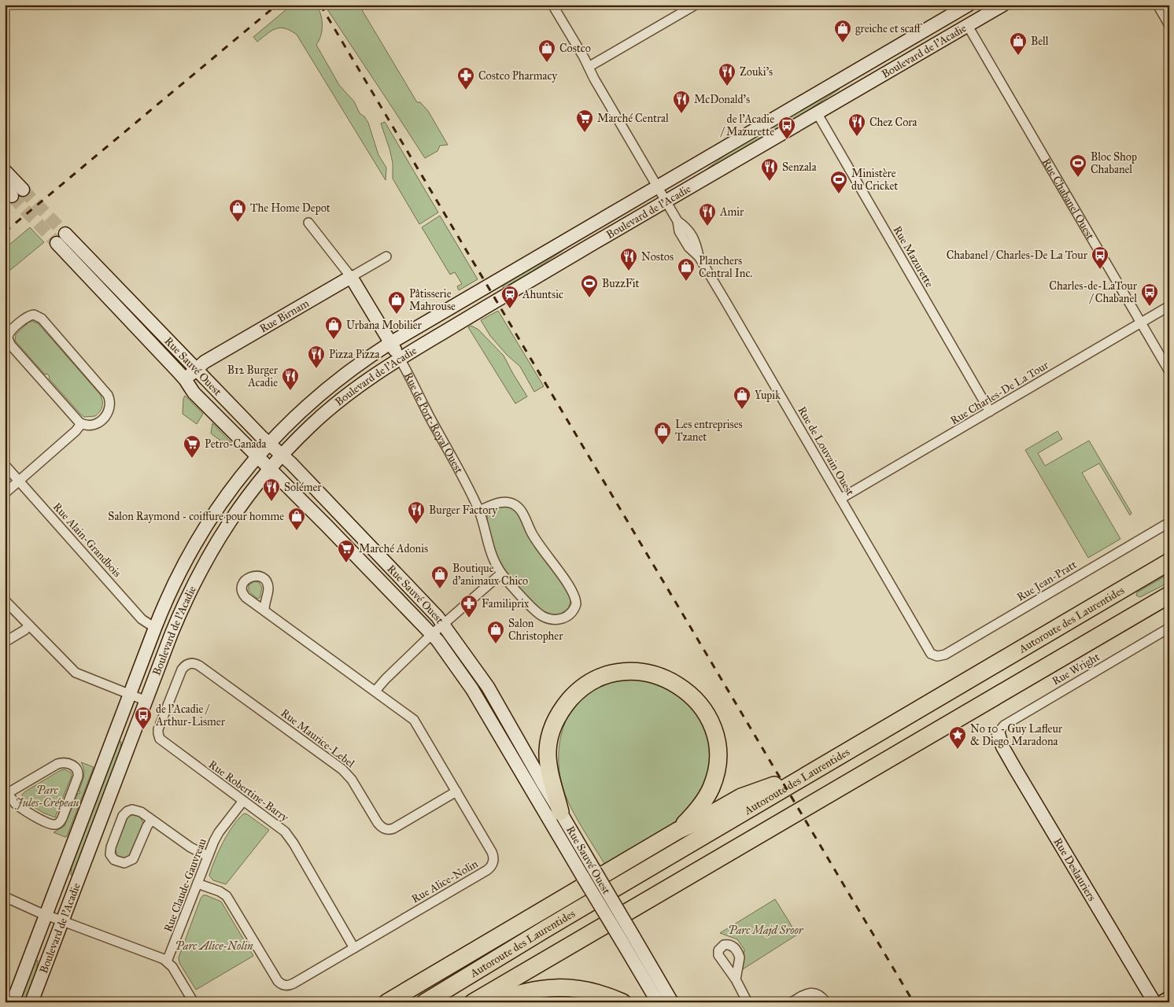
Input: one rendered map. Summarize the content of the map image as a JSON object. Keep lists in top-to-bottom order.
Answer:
{
  "streets": {
    "highway": ["Autoroute des Laurentides"],
    "main road": [
      "Boulevard de l'Acadie",
      "Rue Chabanel Ouest",
      "Rue Birnam",
      "Rue Sauvé Ouest",
      "Rue de Port-Royal Ouest",
      "Rue Deslauriers"
    ],
    "street": [
      "Rue Mazurette",
      "Rue Charles-De La Tour",
      "Rue de Louvain Ouest",
      "Rue Alain-Grandbois",
      "Rue Jean-Pratt",
      "Rue Wright",
      "Rue Maurice-Lebel",
      "Rue Robertine-Barry",
      "Rue Alice-Nolin",
      "Rue Claude-Gauvreau"
    ]
  },
  "crossings": [
    ["Boulevard de l'Acadie", "Rue Chabanel Ouest"],
    ["Boulevard de l'Acadie", "Rue Mazurette"],
    ["Boulevard de l'Acadie", "Rue Sauvé Ouest"],
    ["Boulevard de l'Acadie", "Rue de Port-Royal Ouest"],
    ["Boulevard de l'Acadie", "Rue de Louvain Ouest"],
    ["Boulevard de l'Acadie", "Rue Alain-Grandbois"],
    ["Rue Chabanel Ouest", "Rue Charles-De La Tour"],
    ["Rue Mazurette", "Rue Charles-De La Tour"],
    ["Rue Birnam", "Rue Sauvé Ouest"],
    ["Rue Birnam", "Rue de Port-Royal Ouest"],
    ["Rue Charles-De La Tour", "Rue de Louvain Ouest"],
    ["Rue de Louvain Ouest", "Rue Jean-Pratt"],
    ["Rue Wright", "Rue Deslauriers"],
    ["Rue Maurice-Lebel", "Rue Robertine-Barry"],
    ["Rue Maurice-Lebel", "Rue Alice-Nolin"],
    ["Rue Robertine-Barry", "Rue Alice-Nolin"],
    ["Rue Robertine-Barry", "Rue Claude-Gauvreau"],
    ["Rue Alice-Nolin", "Rue Claude-Gauvreau"]
  ],
  "parks": ["Parc Jules-Crépeau", "Parc Majd Sroor", "Parc Alice-Nolin"],
  "places": {
    "shop": [
      "greiche et scaff",
      "Bell",
      "Costco",
      "The Home Depot",
      "Planchers Central Inc.",
      "Pâtisserie Mahrouse",
      "Urbana Mobilier",
      "Yupik",
      "Les entreprises Tzanet",
      "Salon Raymond - coiffure pour homme",
      "Boutique d'animaux Chico",
      "Salon Christopher"
    ],
    "restaurant": [
      "Zouki's",
      "McDonald's",
      "Chez Cora",
      "Senzala",
      "Amir",
      "Nostos",
      "Pizza Pizza",
      "B12 Burger Acadie",
      "Solémer",
      "Burger Factory"
    ],
    "pharmacy": ["Costco Pharmacy", "Familiprix"],
    "supermarket": ["Marché Central", "Petro-Canada", "Marché Adonis"],
    "bus stop": [
      "de l'Acadie / Mazurette",
      "Chabanel / Charles-De La Tour",
      "Charles-de-LaTour / Chabanel",
      "de l'Acadie / Arthur-Lismer"
    ],
    "sports": ["Bloc Shop Chabanel", "Ministère du Cricket", "BuzzFit"],
    "station": ["Ahuntsic"],
    "place": ["No 10 - Guy Lafleur & Diego Maradona"]
  }
}
